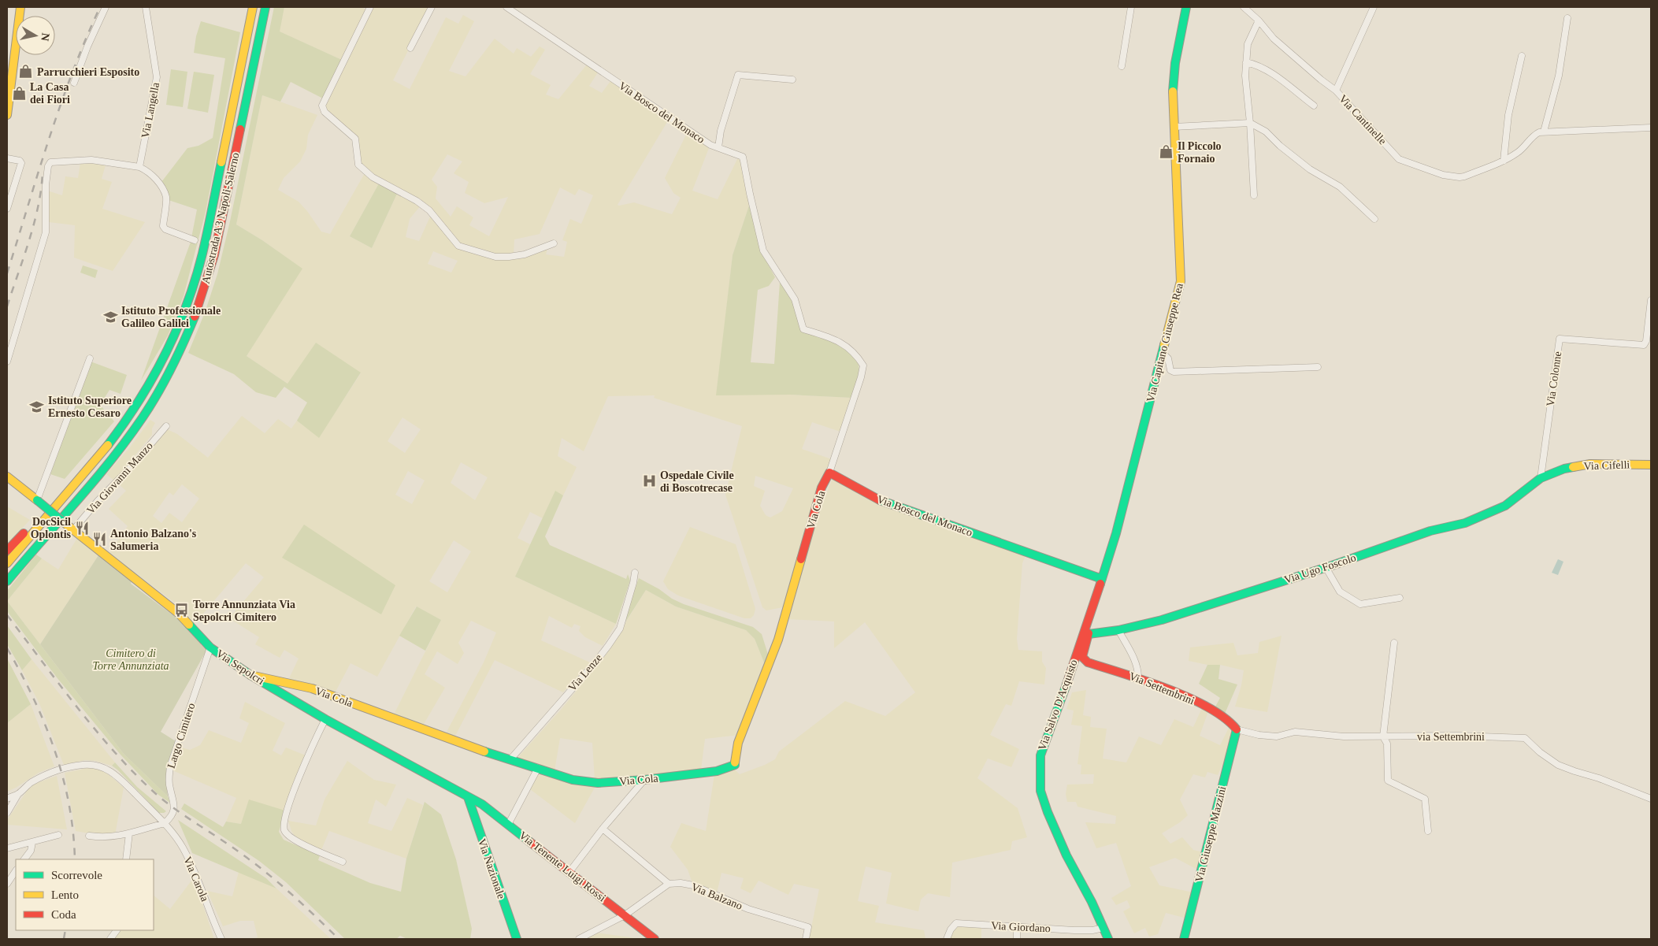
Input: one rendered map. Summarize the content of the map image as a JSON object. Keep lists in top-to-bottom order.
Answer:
{
  "streets": {
    "main road": [
      "Via Bosco del Monaco",
      "Autostrada A3 Napoli-Salerno",
      "Via Capitano Giuseppe Rea",
      "Via Cifelli",
      "Via Cola",
      "Via Ugo Foscolo",
      "Via Sepolcri",
      "Via Settembrini",
      "Via Salvo D'Acquisto",
      "Via Giuseppe Mazzini",
      "Via Tenente Luigi Rossi",
      "Via Nazionale"
    ],
    "street": [
      "Via Langella",
      "Via Cantinelle",
      "Via Colonne",
      "Via Giovanni Manzo",
      "Via Lenze",
      "Largo Cimitero",
      "via Settembrini",
      "Via Carola",
      "Via Balzano",
      "Via Giordano"
    ]
  },
  "crossings": [
    ["Via Bosco del Monaco", "Via Capitano Giuseppe Rea"],
    ["Via Bosco del Monaco", "Via Cola"],
    ["Via Bosco del Monaco", "Via Salvo D'Acquisto"],
    ["Via Capitano Giuseppe Rea", "Via Salvo D'Acquisto"],
    ["Via Colonne", "Via Cifelli"],
    ["Via Colonne", "Via Ugo Foscolo"],
    ["Via Cifelli", "Via Ugo Foscolo"],
    ["Via Giovanni Manzo", "Via Sepolcri"],
    ["Via Cola", "Via Sepolcri"],
    ["Via Cola", "Via Lenze"],
    ["Via Sepolcri", "Largo Cimitero"],
    ["Via Sepolcri", "Via Tenente Luigi Rossi"],
    ["Via Sepolcri", "Via Nazionale"],
    ["Via Settembrini", "via Settembrini"],
    ["Via Settembrini", "Via Giuseppe Mazzini"],
    ["Via Salvo D'Acquisto", "Via Giordano"],
    ["Largo Cimitero", "Via Carola"],
    ["via Settembrini", "Via Giuseppe Mazzini"],
    ["Via Tenente Luigi Rossi", "Via Nazionale"]
  ],
  "parks": ["Cimitero di Torre Annunziata"],
  "places": {
    "shop": ["Parrucchieri Esposito", "La Casa dei Fiori", "Il Piccolo Fornaio"],
    "school or university": ["Istituto Professionale Galileo Galilei", "Istituto Superiore Ernesto Cesaro"],
    "hospital": ["Ospedale Civile di Boscotrecase"],
    "restaurant": ["DocSicil Oplontis", "Antonio Balzano's Salumeria"],
    "bus stop": ["Torre Annunziata Via Sepolcri Cimitero"]
  },
  "legend": ["Scorrevole", "Lento", "Coda"],
  "north": "right"
}
